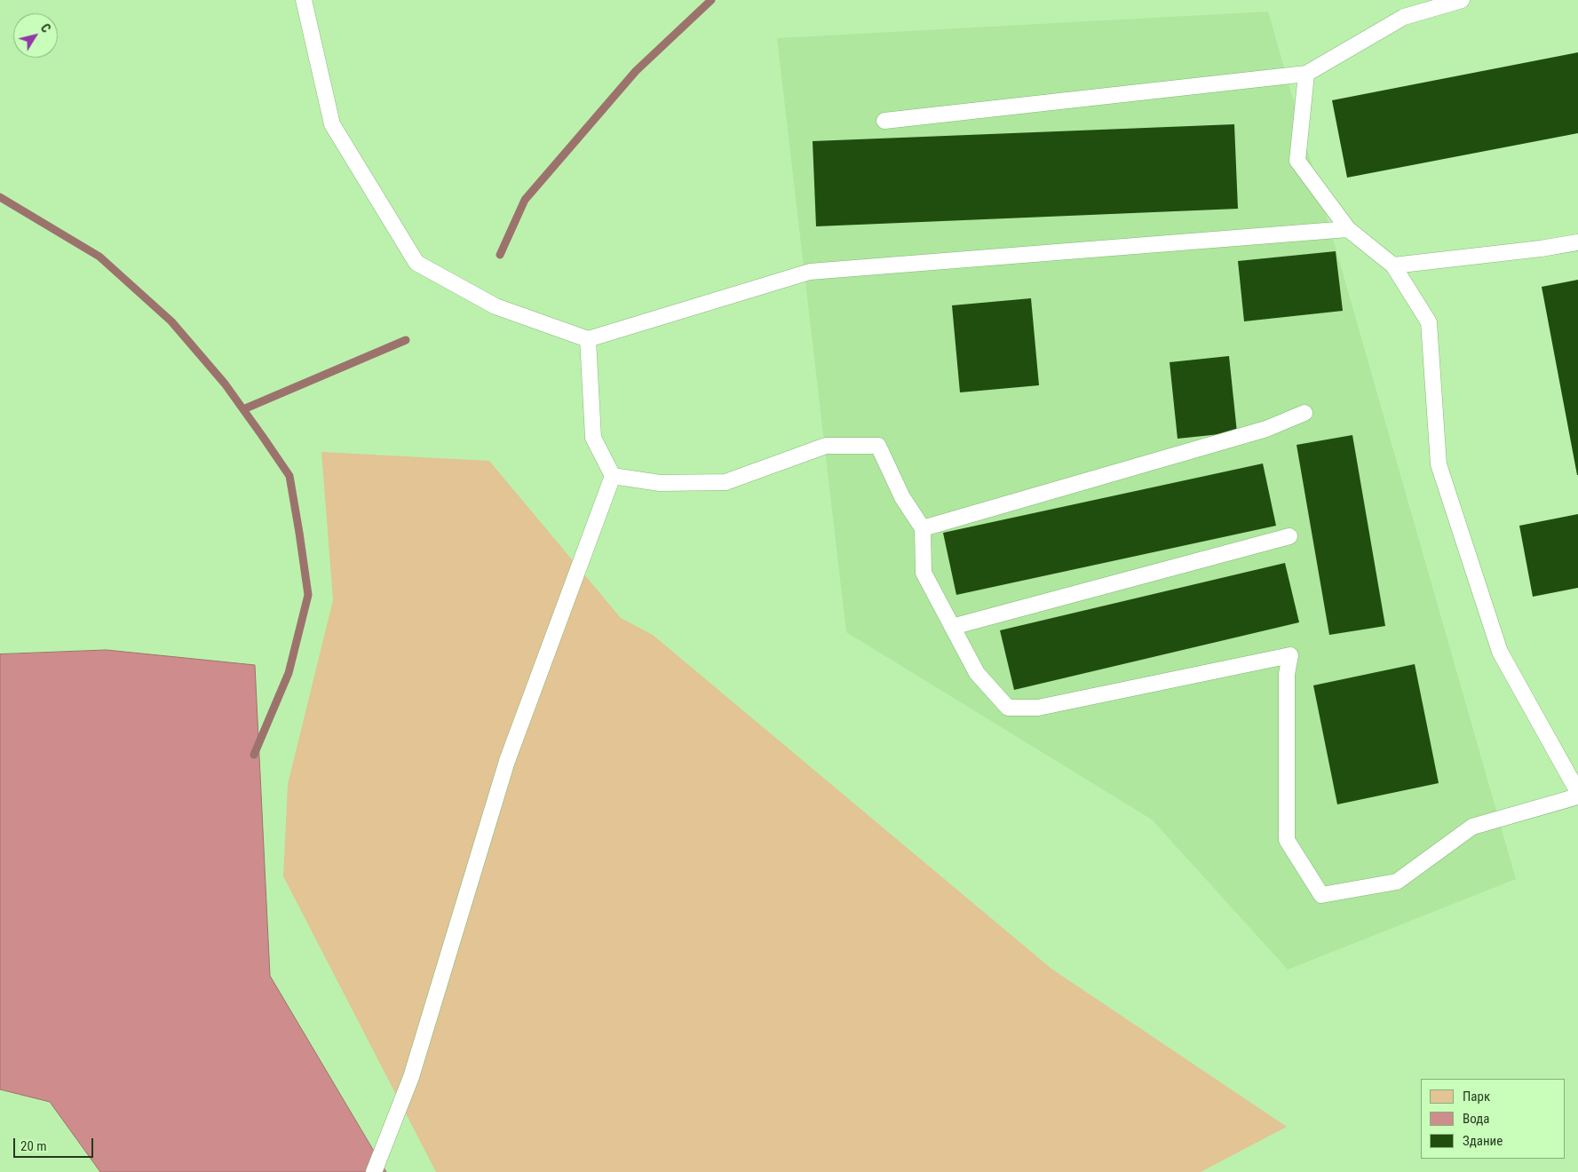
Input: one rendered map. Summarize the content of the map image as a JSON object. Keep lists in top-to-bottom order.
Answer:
{
  "legend": ["Парк", "Вода", "Здание"],
  "scale_bar": "20 m",
  "north": "top right"
}
